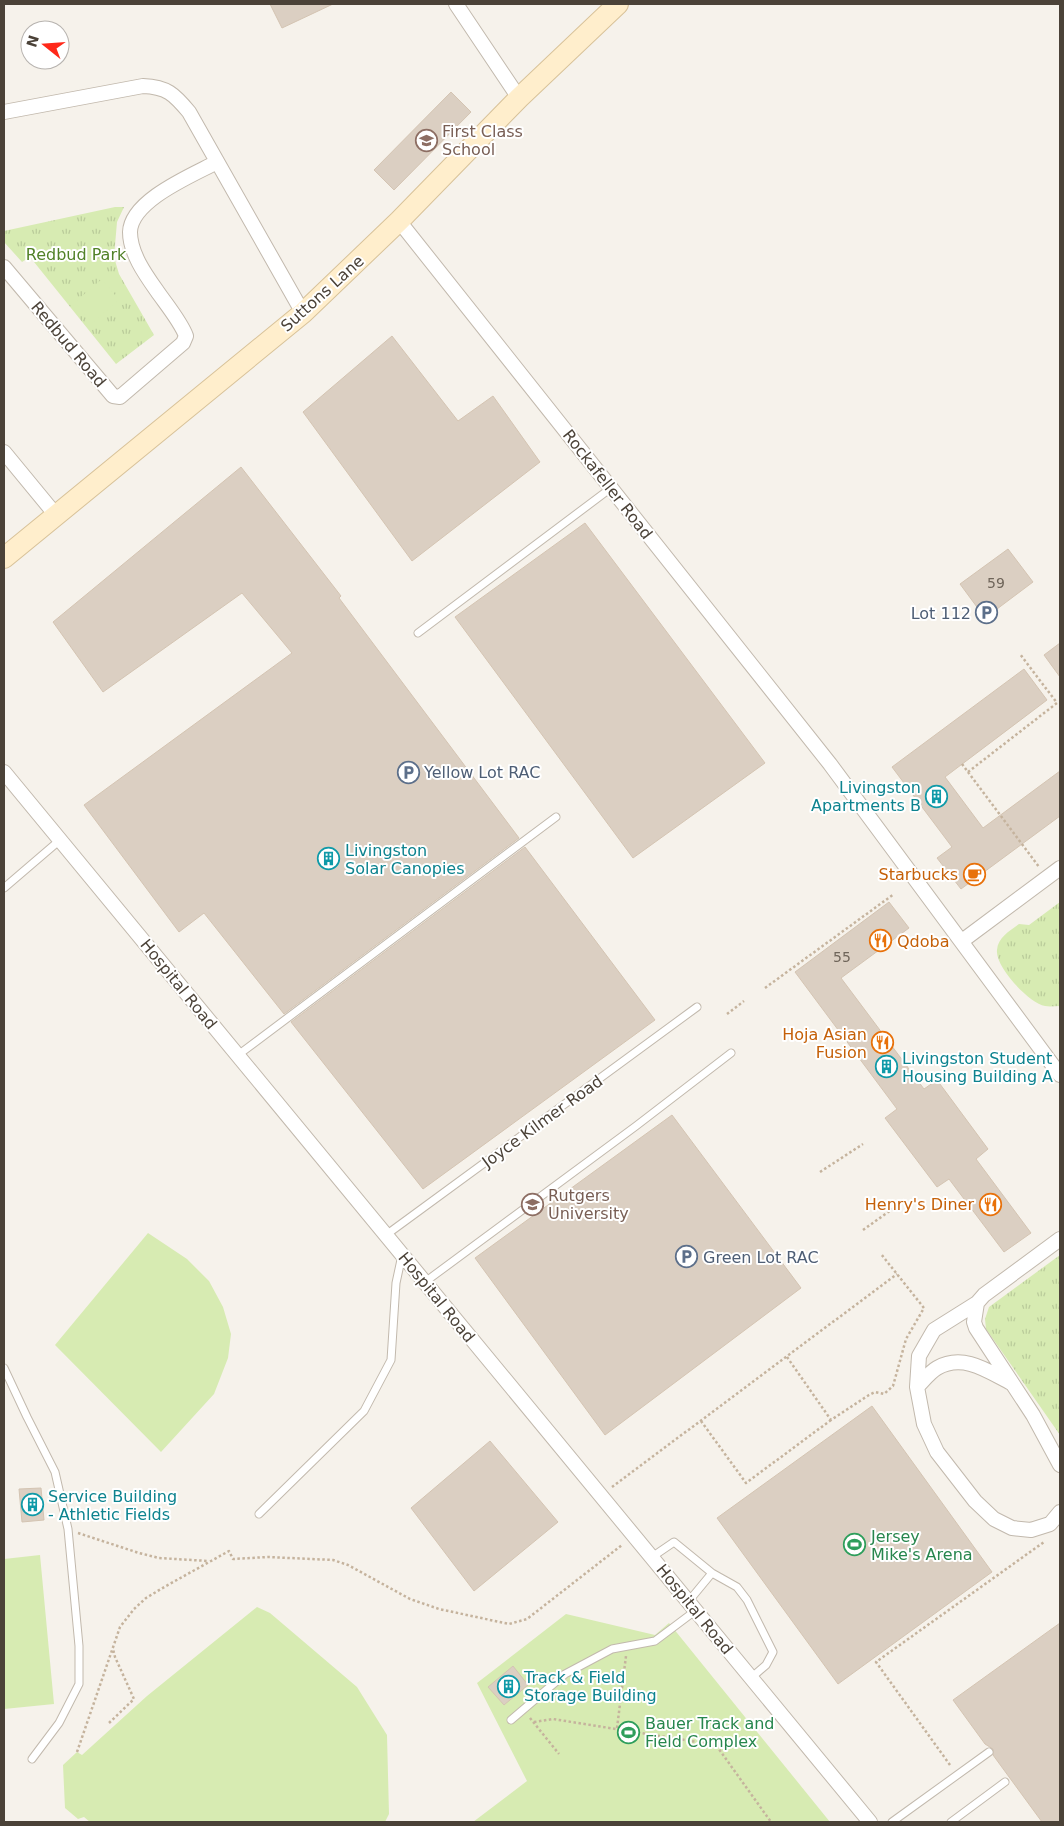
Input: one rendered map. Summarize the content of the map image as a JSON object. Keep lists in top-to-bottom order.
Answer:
{
  "streets": {
    "street": [
      "Suttons Lane",
      "Redbud Road",
      "Rockafeller Road",
      "Hospital Road"
    ],
    "lane": ["Joyce Kilmer Road"]
  },
  "crossings": [
    ["Suttons Lane", "Rockafeller Road"],
    ["Hospital Road", "Joyce Kilmer Road"]
  ],
  "parks": ["Redbud Park"],
  "places": {
    "school or university": ["First Class School", "Rutgers University"],
    "parking": ["Lot 112", "Yellow Lot RAC", "Green Lot RAC"],
    "building": [
      "Livingston Apartments B",
      "Livingston Solar Canopies",
      "Livingston Student Housing Building A",
      "Service Building - Athletic Fields",
      "Track & Field Storage Building"
    ],
    "cafe": ["Starbucks"],
    "restaurant": ["Qdoba", "Hoja Asian Fusion", "Henry's Diner"],
    "sports": ["Jersey Mike's Arena", "Bauer Track and Field Complex"]
  },
  "house_numbers": ["59", "55"],
  "north": "left"
}
